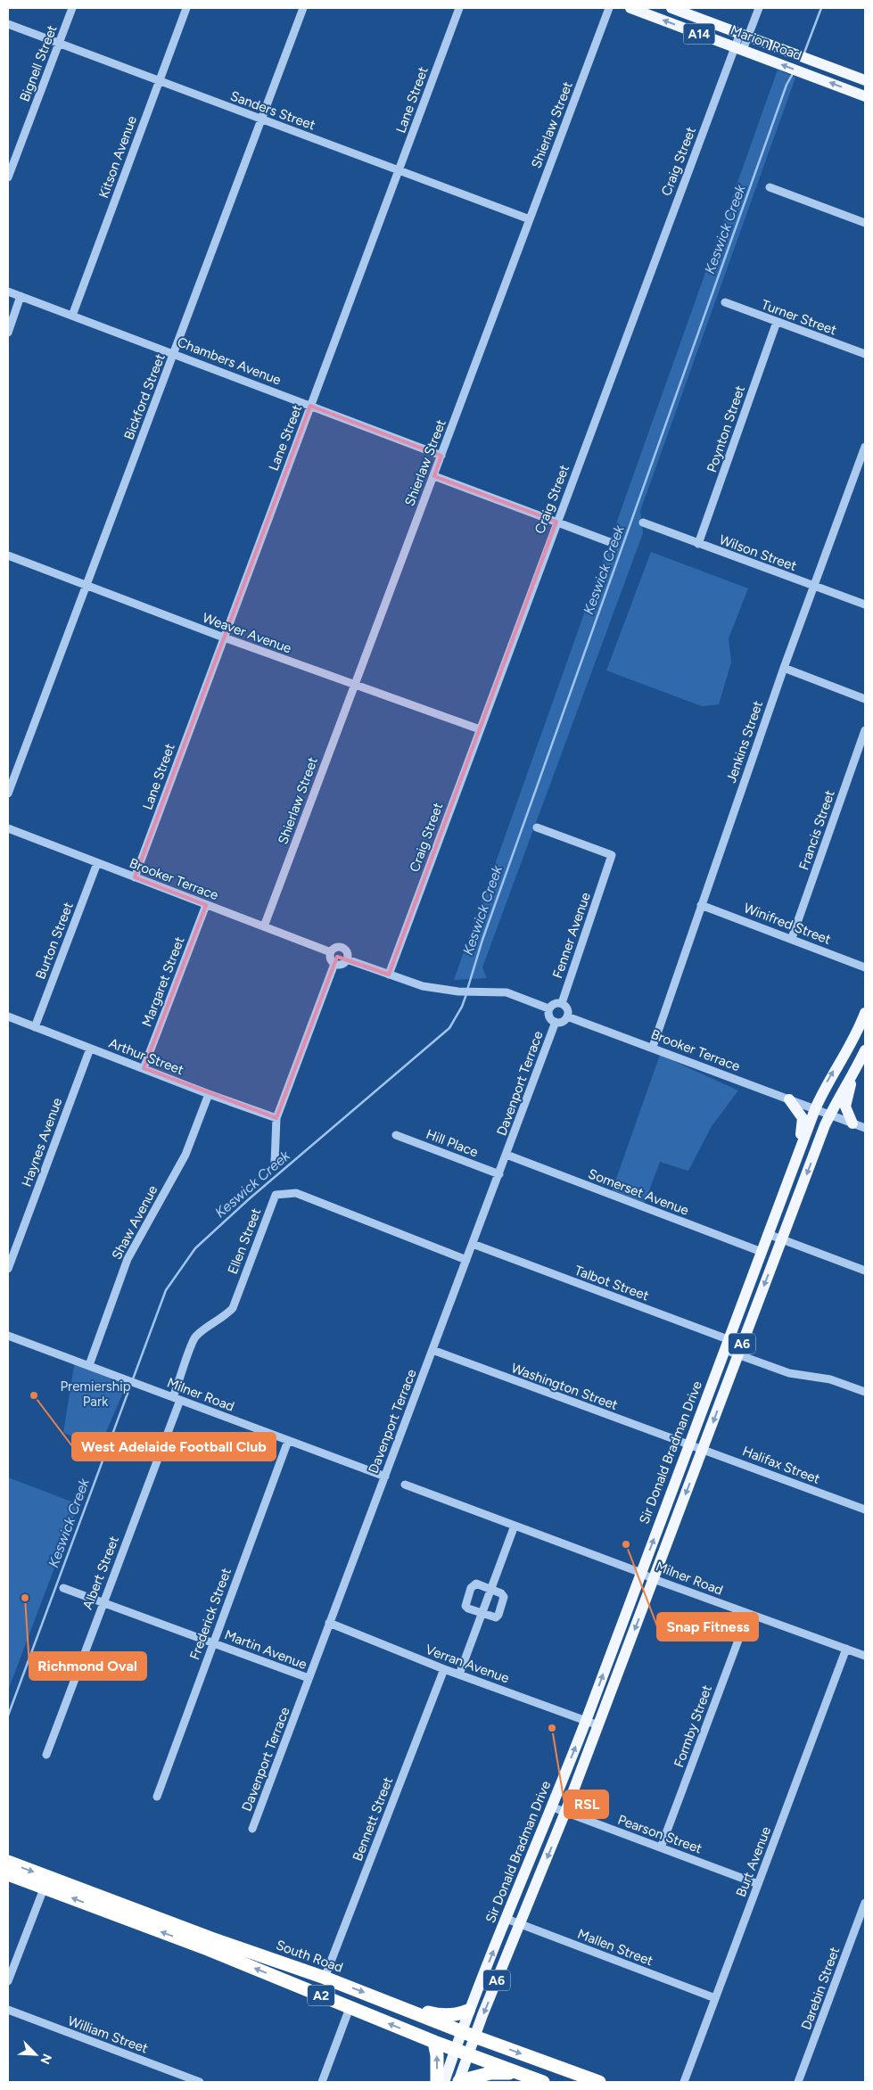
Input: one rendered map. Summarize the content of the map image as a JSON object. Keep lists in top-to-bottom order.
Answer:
{
  "streets": {
    "highway": ["South Road", "A2"],
    "main road": [
      "A14",
      "Marion Road",
      "A6",
      "Sir Donald Bradman Drive"
    ],
    "street": [
      "Bignell Street",
      "Lane Street",
      "Sanders Street",
      "Shierlaw Street",
      "Kitson Avenue",
      "Craig Street",
      "Turner Street",
      "Chambers Avenue",
      "Bickford Street",
      "Poynton Street",
      "Wilson Street",
      "Weaver Avenue",
      "Jenkins Street",
      "Francis Street",
      "Brooker Terrace",
      "Winifred Street",
      "Fenner Avenue",
      "Burton Street",
      "Margaret Street",
      "Arthur Street",
      "Davenport Terrace",
      "Haynes Avenue",
      "Hill Place",
      "Somerset Avenue",
      "Shaw Avenue",
      "Ellen Street",
      "Talbot Street",
      "Washington Street",
      "Milner Road",
      "Halifax Street",
      "Albert Street",
      "Frederick Street",
      "Martin Avenue",
      "Verran Avenue",
      "Formby Street",
      "Bennett Street",
      "Pearson Street",
      "Burt Avenue",
      "Mallen Street",
      "Darebin Street",
      "William Street"
    ]
  },
  "crossings": [
    ["Marion Road", "Craig Street"],
    ["Bignell Street", "Sanders Street"],
    ["Lane Street", "Sanders Street"],
    ["Lane Street", "Chambers Avenue"],
    ["Lane Street", "Weaver Avenue"],
    ["Lane Street", "Brooker Terrace"],
    ["Sanders Street", "Shierlaw Street"],
    ["Sanders Street", "Kitson Avenue"],
    ["Sanders Street", "Bickford Street"],
    ["Shierlaw Street", "Chambers Avenue"],
    ["Shierlaw Street", "Weaver Avenue"],
    ["Shierlaw Street", "Brooker Terrace"],
    ["Kitson Avenue", "Chambers Avenue"],
    ["Craig Street", "Weaver Avenue"],
    ["Turner Street", "Poynton Street"],
    ["Chambers Avenue", "Bickford Street"],
    ["Bickford Street", "Weaver Avenue"],
    ["Poynton Street", "Wilson Street"],
    ["Wilson Street", "Jenkins Street"],
    ["Jenkins Street", "Brooker Terrace"],
    ["Jenkins Street", "Winifred Street"],
    ["Francis Street", "Winifred Street"],
    ["Brooker Terrace", "Fenner Avenue"],
    ["Brooker Terrace", "Burton Street"],
    ["Brooker Terrace", "Margaret Street"],
    ["Brooker Terrace", "Davenport Terrace"],
    ["Brooker Terrace", "Sir Donald Bradman Drive"],
    ["Fenner Avenue", "Davenport Terrace"],
    ["Burton Street", "Arthur Street"],
    ["Margaret Street", "Arthur Street"],
    ["Arthur Street", "Haynes Avenue"],
    ["Arthur Street", "Shaw Avenue"],
    ["Davenport Terrace", "Hill Place"],
    ["Davenport Terrace", "Somerset Avenue"],
    ["Davenport Terrace", "Ellen Street"],
    ["Davenport Terrace", "Talbot Street"],
    ["Davenport Terrace", "Washington Street"],
    ["Davenport Terrace", "Milner Road"],
    ["Davenport Terrace", "Martin Avenue"],
    ["Davenport Terrace", "Verran Avenue"],
    ["Somerset Avenue", "Sir Donald Bradman Drive"],
    ["Shaw Avenue", "Milner Road"],
    ["Ellen Street", "Milner Road"],
    ["Ellen Street", "Albert Street"],
    ["Talbot Street", "Sir Donald Bradman Drive"],
    ["Washington Street", "Sir Donald Bradman Drive"],
    ["Washington Street", "Halifax Street"],
    ["Milner Road", "Sir Donald Bradman Drive"],
    ["Milner Road", "Albert Street"],
    ["Milner Road", "Frederick Street"],
    ["Milner Road", "Formby Street"],
    ["Milner Road", "Burt Avenue"],
    ["Sir Donald Bradman Drive", "Halifax Street"],
    ["Sir Donald Bradman Drive", "Verran Avenue"],
    ["Sir Donald Bradman Drive", "Pearson Street"],
    ["Sir Donald Bradman Drive", "Mallen Street"],
    ["Sir Donald Bradman Drive", "South Road"],
    ["Albert Street", "Martin Avenue"],
    ["Frederick Street", "Martin Avenue"],
    ["Verran Avenue", "Bennett Street"],
    ["Formby Street", "Pearson Street"],
    ["Bennett Street", "South Road"],
    ["Pearson Street", "Burt Avenue"],
    ["Burt Avenue", "Mallen Street"]
  ],
  "water": ["Keswick Creek"],
  "parks": ["Premiership Park"],
  "places": [
    "West Adelaide Football Club",
    "Snap Fitness",
    "Richmond Oval",
    "RSL"
  ],
  "north": "bottom right"
}
